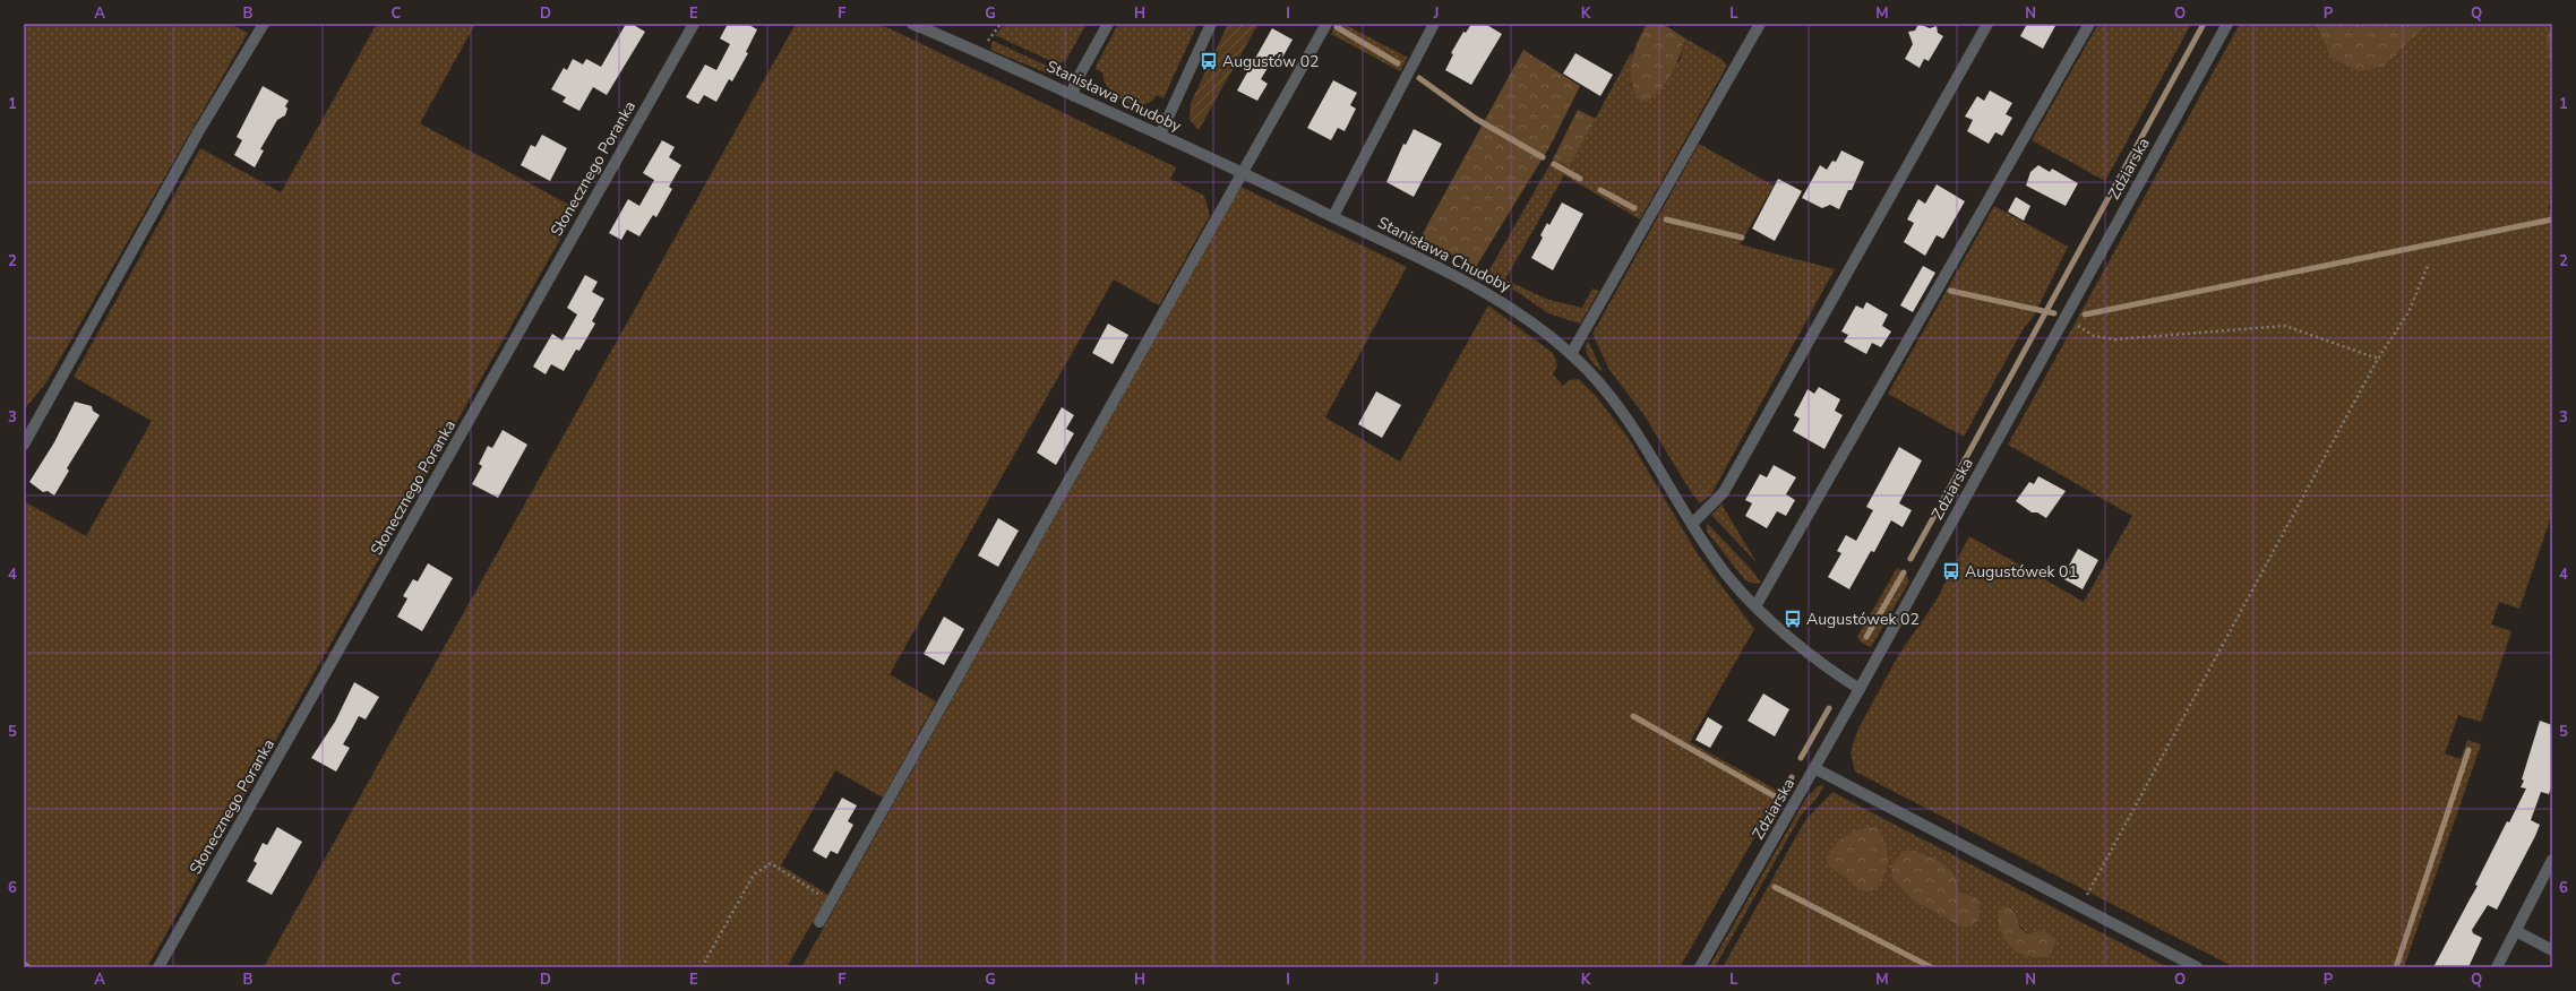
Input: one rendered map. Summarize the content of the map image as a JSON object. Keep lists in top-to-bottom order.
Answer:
{
  "streets": {
    "street": ["Stanisława Chudoby", "Słonecznego Poranka", "Zdziarska"]
  },
  "crossings": [
    ["Stanisława Chudoby", "Zdziarska"]
  ],
  "places": {
    "bus stop": ["Augustów 02", "Augustówek 01", "Augustówek 02"]
  },
  "grid": {
    "columns": [
      "A",
      "B",
      "C",
      "D",
      "E",
      "F",
      "G",
      "H",
      "I",
      "J",
      "K",
      "L",
      "M",
      "N",
      "O",
      "P",
      "Q"
    ],
    "rows": [
      "1",
      "2",
      "3",
      "4",
      "5",
      "6"
    ]
  }
}
